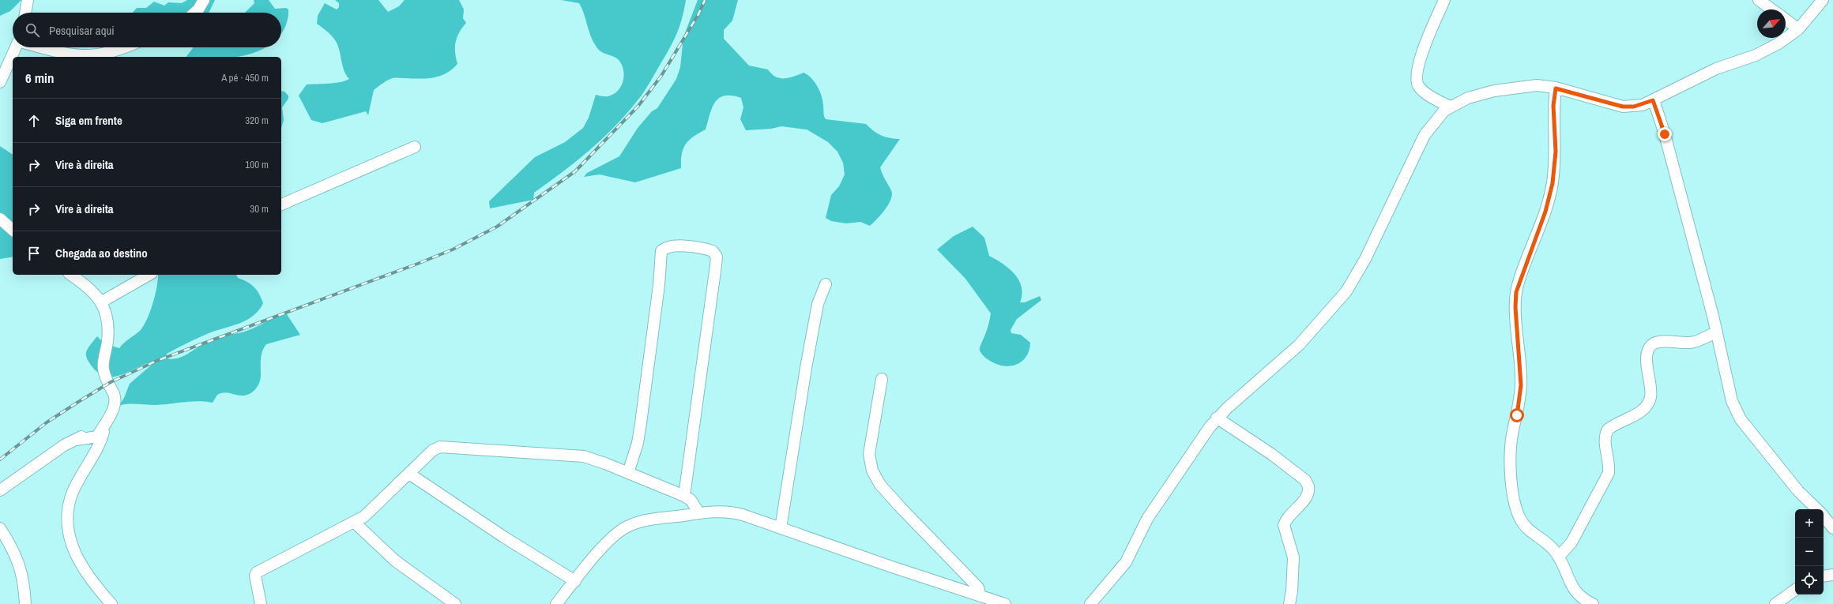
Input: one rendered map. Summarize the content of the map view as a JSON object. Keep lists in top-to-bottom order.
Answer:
{
  "north": "top right",
  "page": {
    "search": "Pesquisar aqui",
    "heading": ["6 min", "A pé · 450 m"],
    "list": [
      ["Siga em frente", "320 m"],
      ["Vire à direita", "100 m"],
      ["Vire à direita", "30 m"],
      "Chegada ao destino"
    ],
    "map_buttons": ["+", "−"]
  }
}
